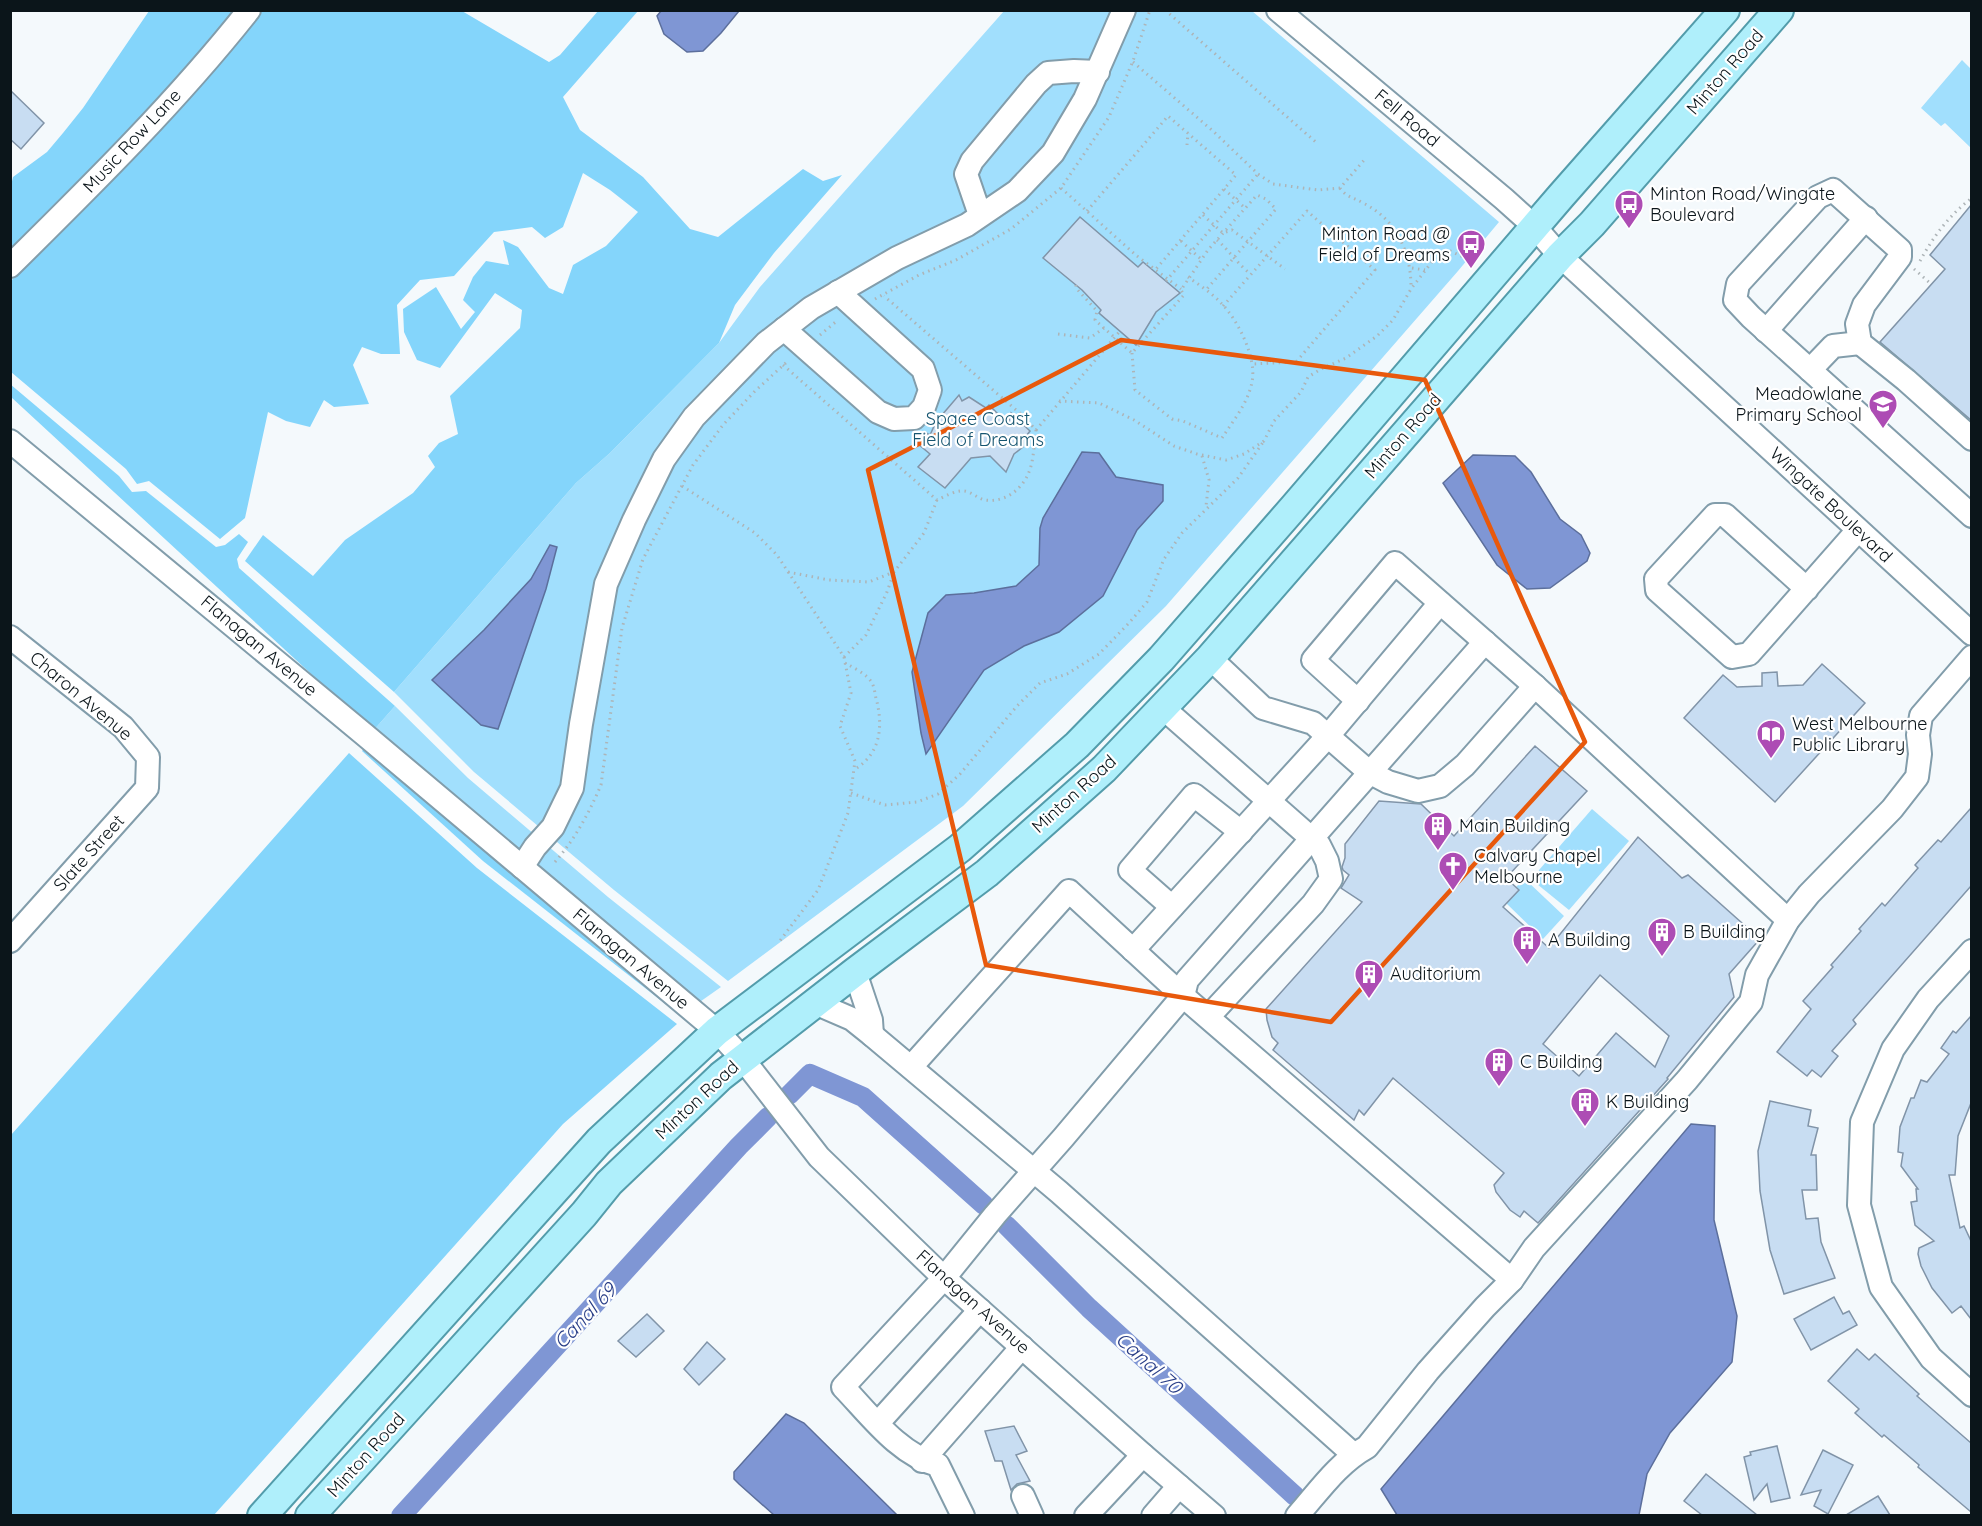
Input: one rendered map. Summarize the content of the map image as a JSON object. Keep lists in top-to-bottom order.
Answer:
{
  "streets": {
    "main road": ["Minton Road"],
    "street": [
      "Fell Road",
      "Music Row Lane",
      "Wingate Boulevard",
      "Flanagan Avenue",
      "Charon Avenue",
      "Slate Street"
    ]
  },
  "crossings": [
    ["Minton Road", "Fell Road"],
    ["Minton Road", "Wingate Boulevard"],
    ["Minton Road", "Flanagan Avenue"],
    ["Fell Road", "Wingate Boulevard"],
    ["Charon Avenue", "Slate Street"]
  ],
  "water": ["Canal 69", "Canal 70"],
  "parks": ["Space Coast Field of Dreams"],
  "places": {
    "bus stop": ["Minton Road/Wingate Boulevard", "Minton Road @ Field of Dreams"],
    "school or university": ["Meadowlane Primary School"],
    "library": ["West Melbourne Public Library"],
    "building": [
      "Main Building",
      "B Building",
      "A Building",
      "Auditorium",
      "C Building",
      "K Building"
    ],
    "church": ["Calvary Chapel Melbourne"]
  }
}
